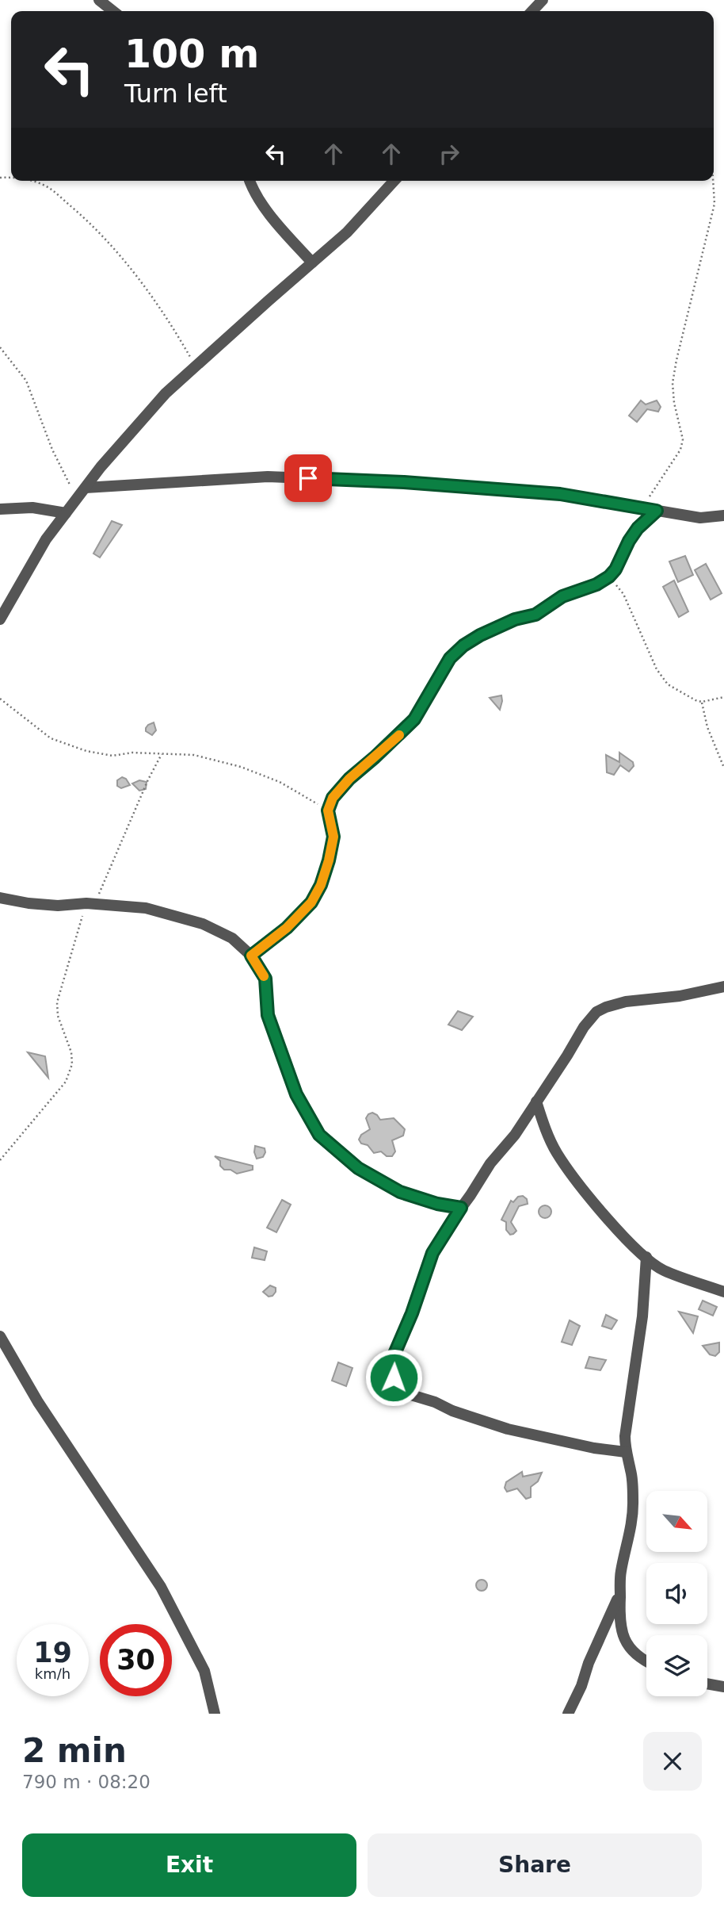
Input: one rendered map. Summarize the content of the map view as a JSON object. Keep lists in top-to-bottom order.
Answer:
{
  "north": "bottom right",
  "page": {
    "turn": ["100 m", "Turn left"],
    "speed": "19 km/h",
    "limit": "30",
    "heading": ["2 min", "790 m · 08:20"],
    "buttons": ["Exit", "Share"]
  }
}
